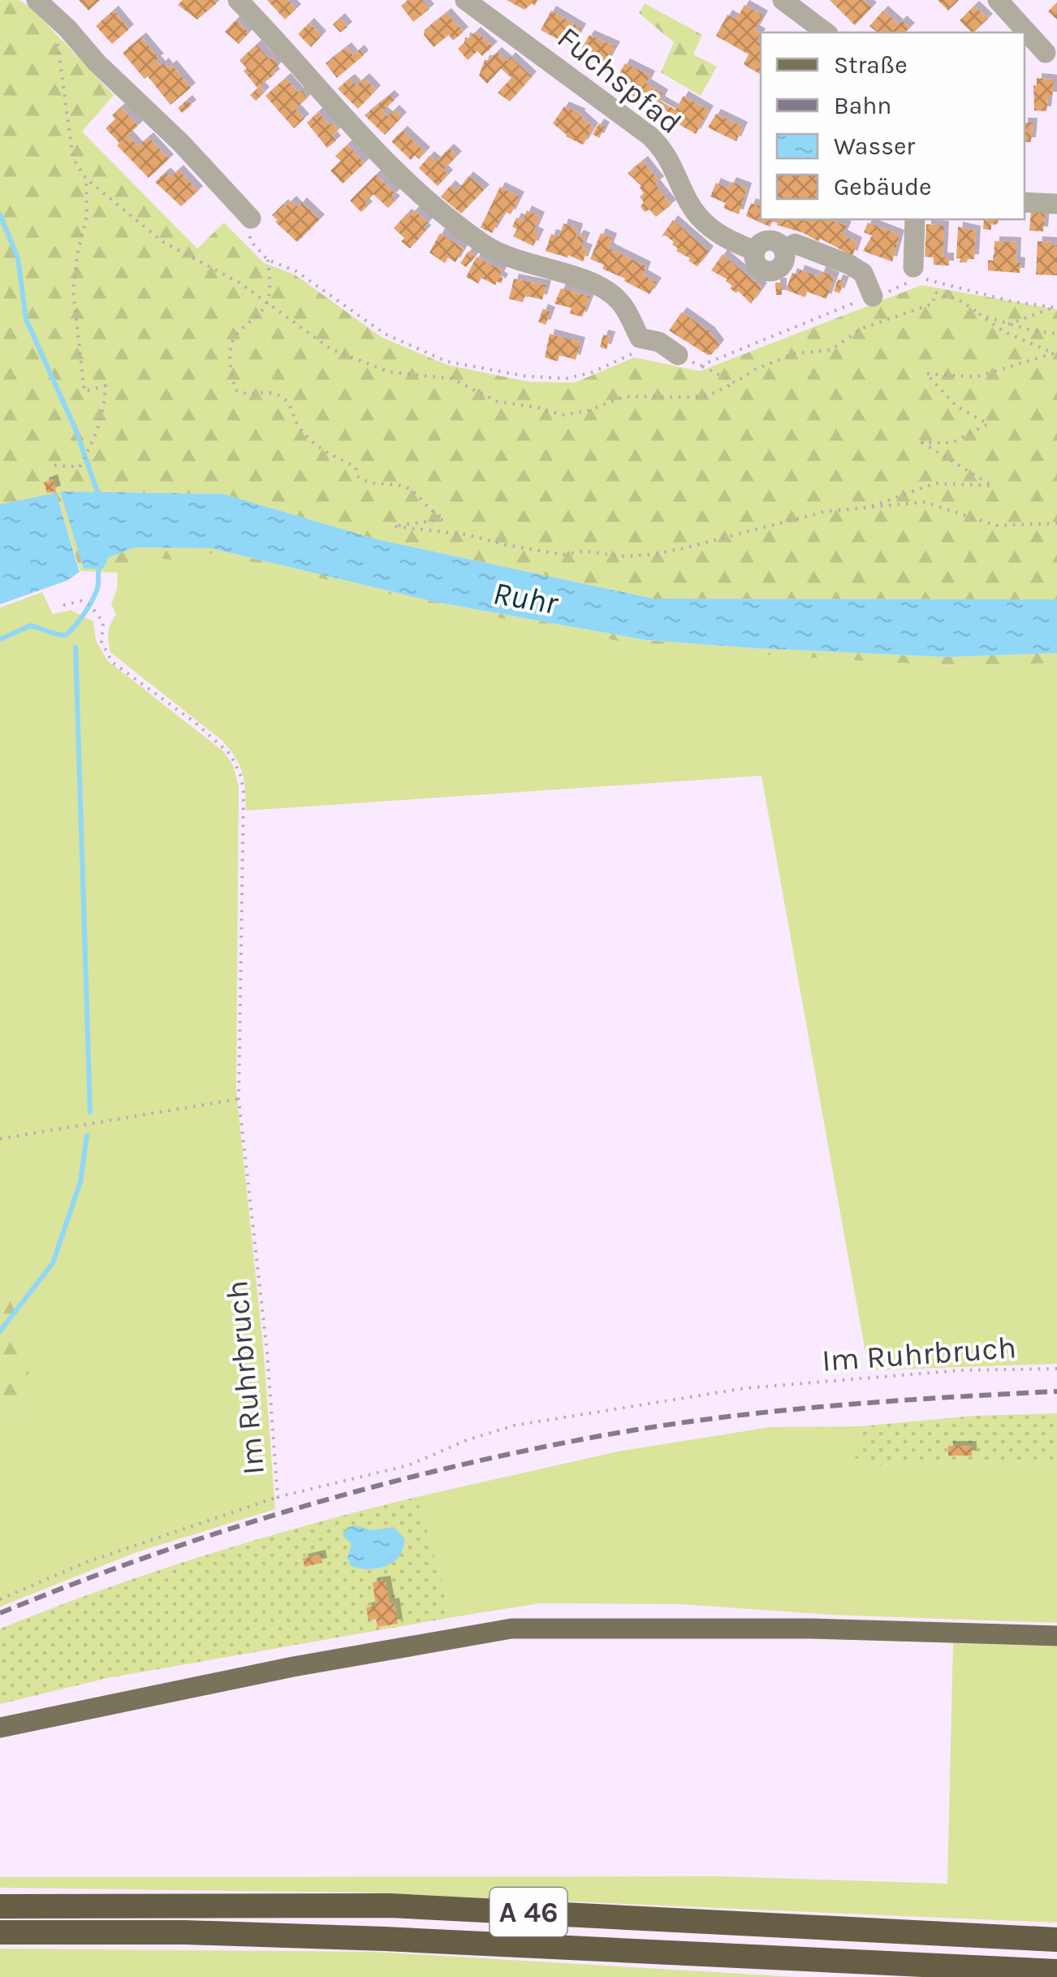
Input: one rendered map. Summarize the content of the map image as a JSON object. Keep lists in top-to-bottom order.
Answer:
{
  "streets": {
    "highway": ["A 46"],
    "street": ["Fuchspfad"],
    "path": ["Im Ruhrbruch"]
  },
  "water": ["Ruhr"],
  "legend": [
    "Straße",
    "Bahn",
    "Wasser",
    "Gebäude"
  ]
}
